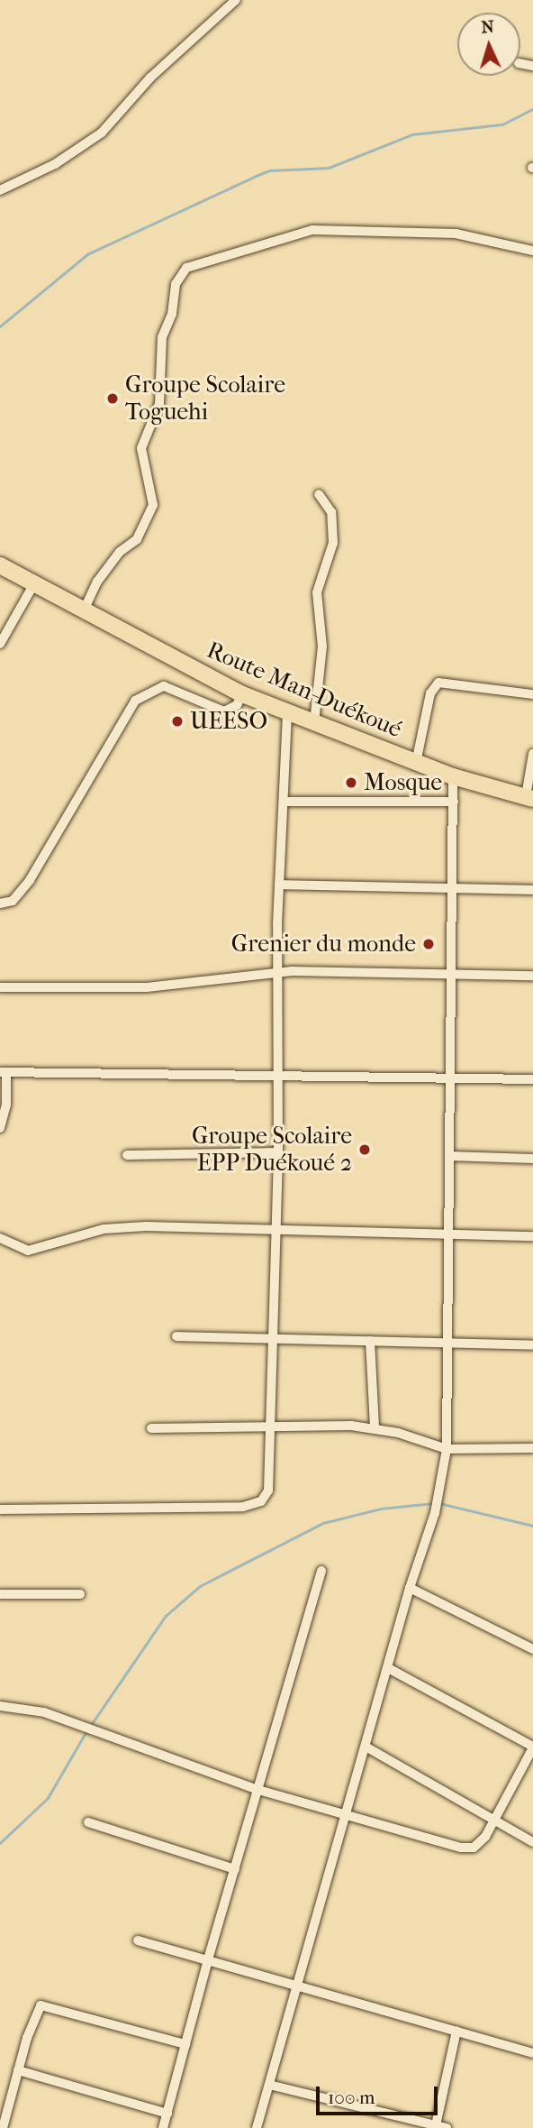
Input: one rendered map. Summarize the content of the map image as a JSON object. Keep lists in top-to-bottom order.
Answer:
{
  "streets": {
    "main road": ["Route Man-Duékoué"]
  },
  "places": [
    "Groupe Scolaire Toguehi",
    "UEESO",
    "Mosque",
    "Grenier du monde",
    "Groupe Scolaire EPP Duékoué 2"
  ],
  "scale_bar": "100 m",
  "north": "top"
}
